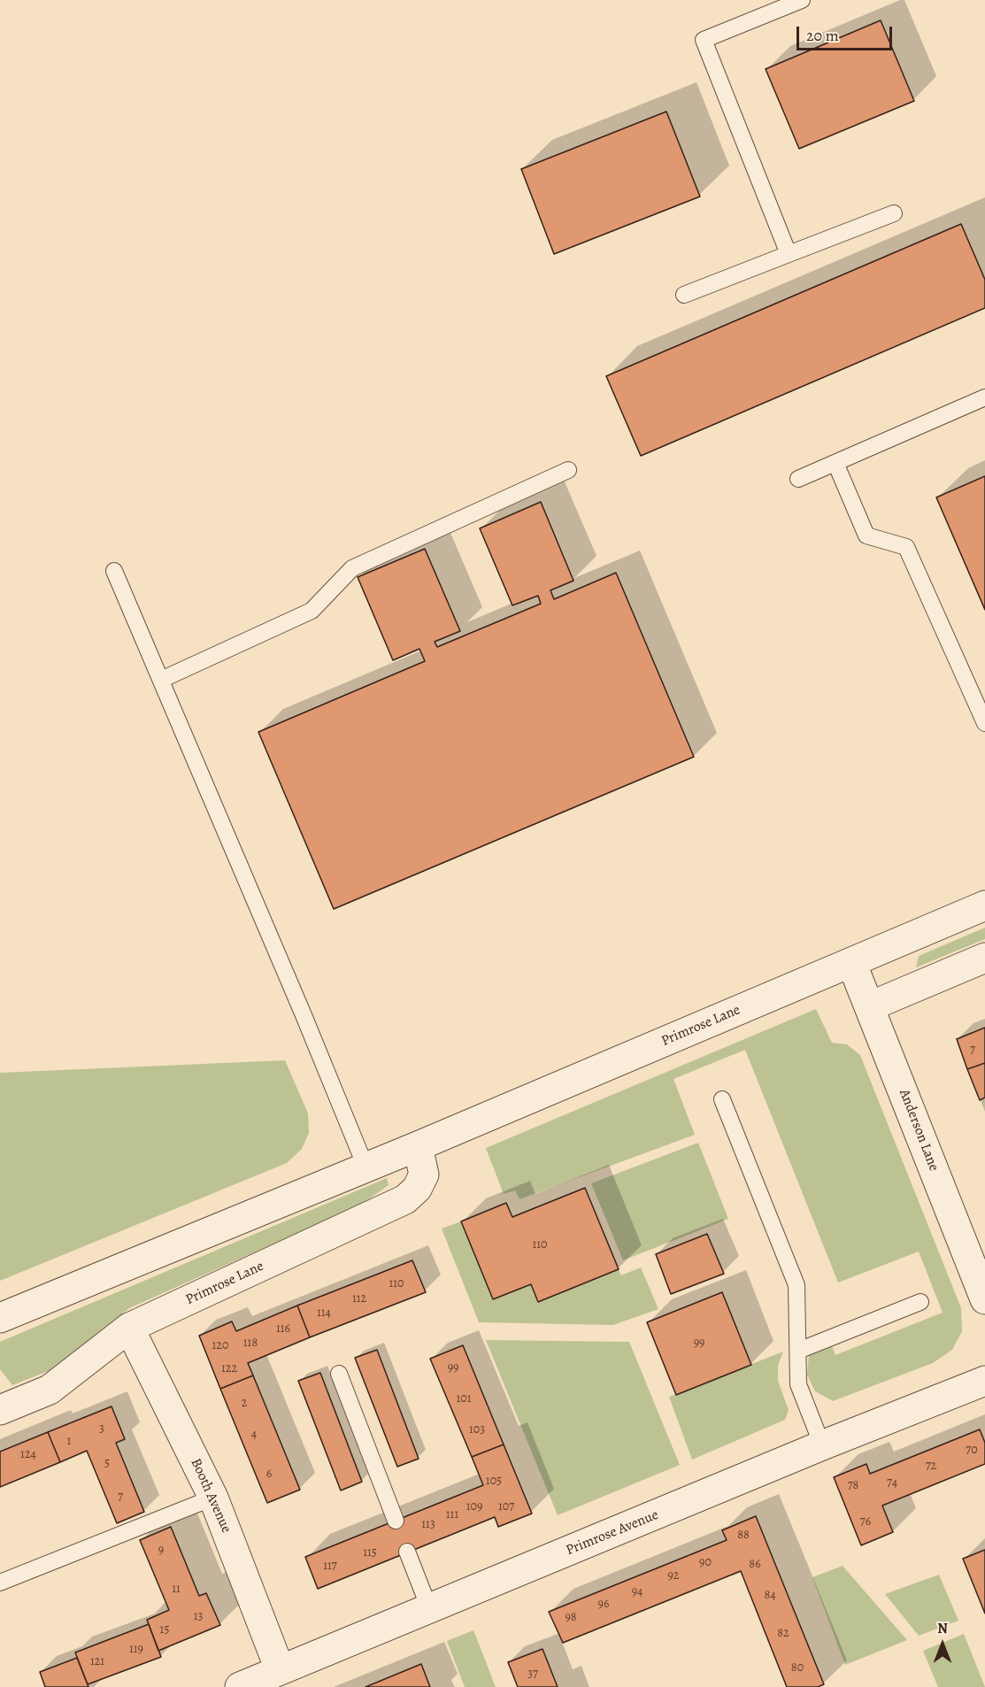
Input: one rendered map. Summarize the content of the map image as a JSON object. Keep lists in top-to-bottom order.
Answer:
{
  "streets": {
    "street": [
      "Primrose Lane",
      "Anderson Lane",
      "Booth Avenue",
      "Primrose Avenue"
    ]
  },
  "crossings": [
    ["Primrose Lane", "Anderson Lane"],
    ["Primrose Lane", "Booth Avenue"],
    ["Booth Avenue", "Primrose Avenue"]
  ],
  "house_numbers": [
    "7",
    "110",
    "110",
    "112",
    "114",
    "116",
    "118",
    "99",
    "120",
    "99",
    "122",
    "101",
    "2",
    "3",
    "103",
    "4",
    "1",
    "70",
    "124",
    "5",
    "72",
    "6",
    "105",
    "74",
    "78",
    "7",
    "109",
    "107",
    "111",
    "76",
    "113",
    "88",
    "9",
    "115",
    "90",
    "86",
    "117",
    "92",
    "11",
    "94",
    "84",
    "96",
    "13",
    "98",
    "15",
    "82",
    "119",
    "121",
    "80",
    "37"
  ],
  "scale_bar": "20 m",
  "north": "top"
}
